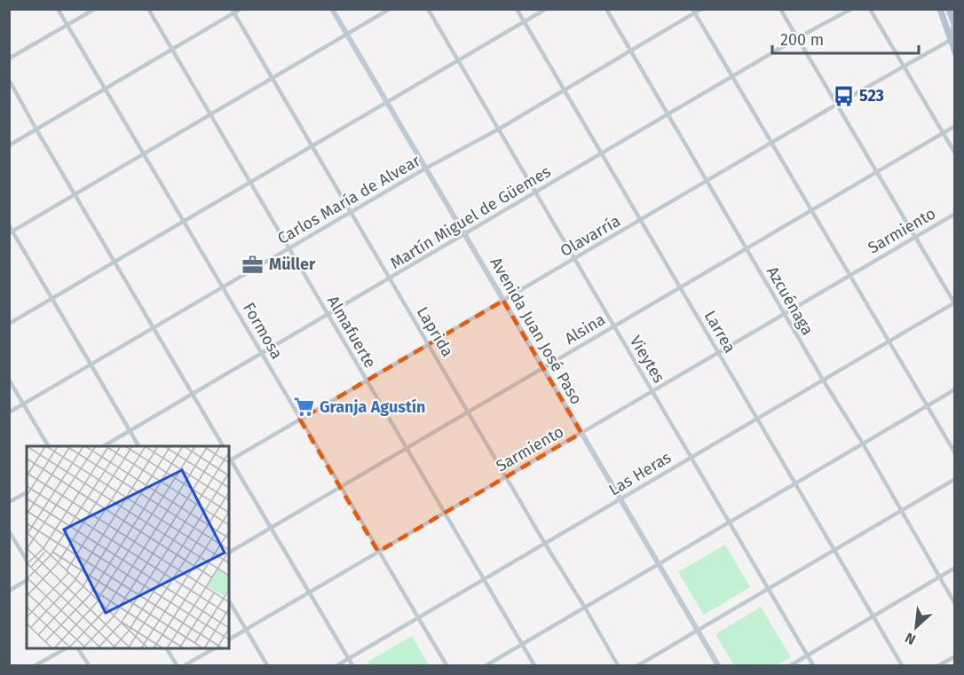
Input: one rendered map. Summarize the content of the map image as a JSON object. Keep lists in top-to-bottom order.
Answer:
{
  "streets": {
    "main road": ["Avenida Juan José Paso"],
    "street": [
      "Carlos María de Alvear",
      "Martín Miguel de Güemes",
      "Sarmiento",
      "Olavarría",
      "Azcuénaga",
      "Alsina",
      "Formosa",
      "Almafuerte",
      "Laprida",
      "Larrea",
      "Vieytes",
      "Las Heras"
    ]
  },
  "crossings": [
    ["Carlos María de Alvear", "Azcuénaga"],
    ["Carlos María de Alvear", "Formosa"],
    ["Carlos María de Alvear", "Avenida Juan José Paso"],
    ["Carlos María de Alvear", "Almafuerte"],
    ["Carlos María de Alvear", "Laprida"],
    ["Carlos María de Alvear", "Larrea"],
    ["Carlos María de Alvear", "Vieytes"],
    ["Martín Miguel de Güemes", "Azcuénaga"],
    ["Martín Miguel de Güemes", "Formosa"],
    ["Martín Miguel de Güemes", "Avenida Juan José Paso"],
    ["Martín Miguel de Güemes", "Almafuerte"],
    ["Martín Miguel de Güemes", "Laprida"],
    ["Martín Miguel de Güemes", "Larrea"],
    ["Martín Miguel de Güemes", "Vieytes"],
    ["Sarmiento", "Azcuénaga"],
    ["Sarmiento", "Formosa"],
    ["Sarmiento", "Avenida Juan José Paso"],
    ["Sarmiento", "Almafuerte"],
    ["Sarmiento", "Laprida"],
    ["Sarmiento", "Larrea"],
    ["Sarmiento", "Vieytes"],
    ["Olavarría", "Azcuénaga"],
    ["Olavarría", "Formosa"],
    ["Olavarría", "Avenida Juan José Paso"],
    ["Olavarría", "Almafuerte"],
    ["Olavarría", "Laprida"],
    ["Olavarría", "Larrea"],
    ["Olavarría", "Vieytes"],
    ["Azcuénaga", "Alsina"],
    ["Azcuénaga", "Las Heras"],
    ["Alsina", "Formosa"],
    ["Alsina", "Avenida Juan José Paso"],
    ["Alsina", "Almafuerte"],
    ["Alsina", "Laprida"],
    ["Alsina", "Larrea"],
    ["Alsina", "Vieytes"],
    ["Formosa", "Las Heras"],
    ["Avenida Juan José Paso", "Las Heras"],
    ["Almafuerte", "Las Heras"],
    ["Laprida", "Las Heras"],
    ["Larrea", "Las Heras"],
    ["Vieytes", "Las Heras"]
  ],
  "places": {
    "bus stop": ["523"],
    "office": ["Müller"],
    "supermarket": ["Granja Agustín"]
  },
  "scale_bar": "200 m",
  "north": "bottom left"
}
